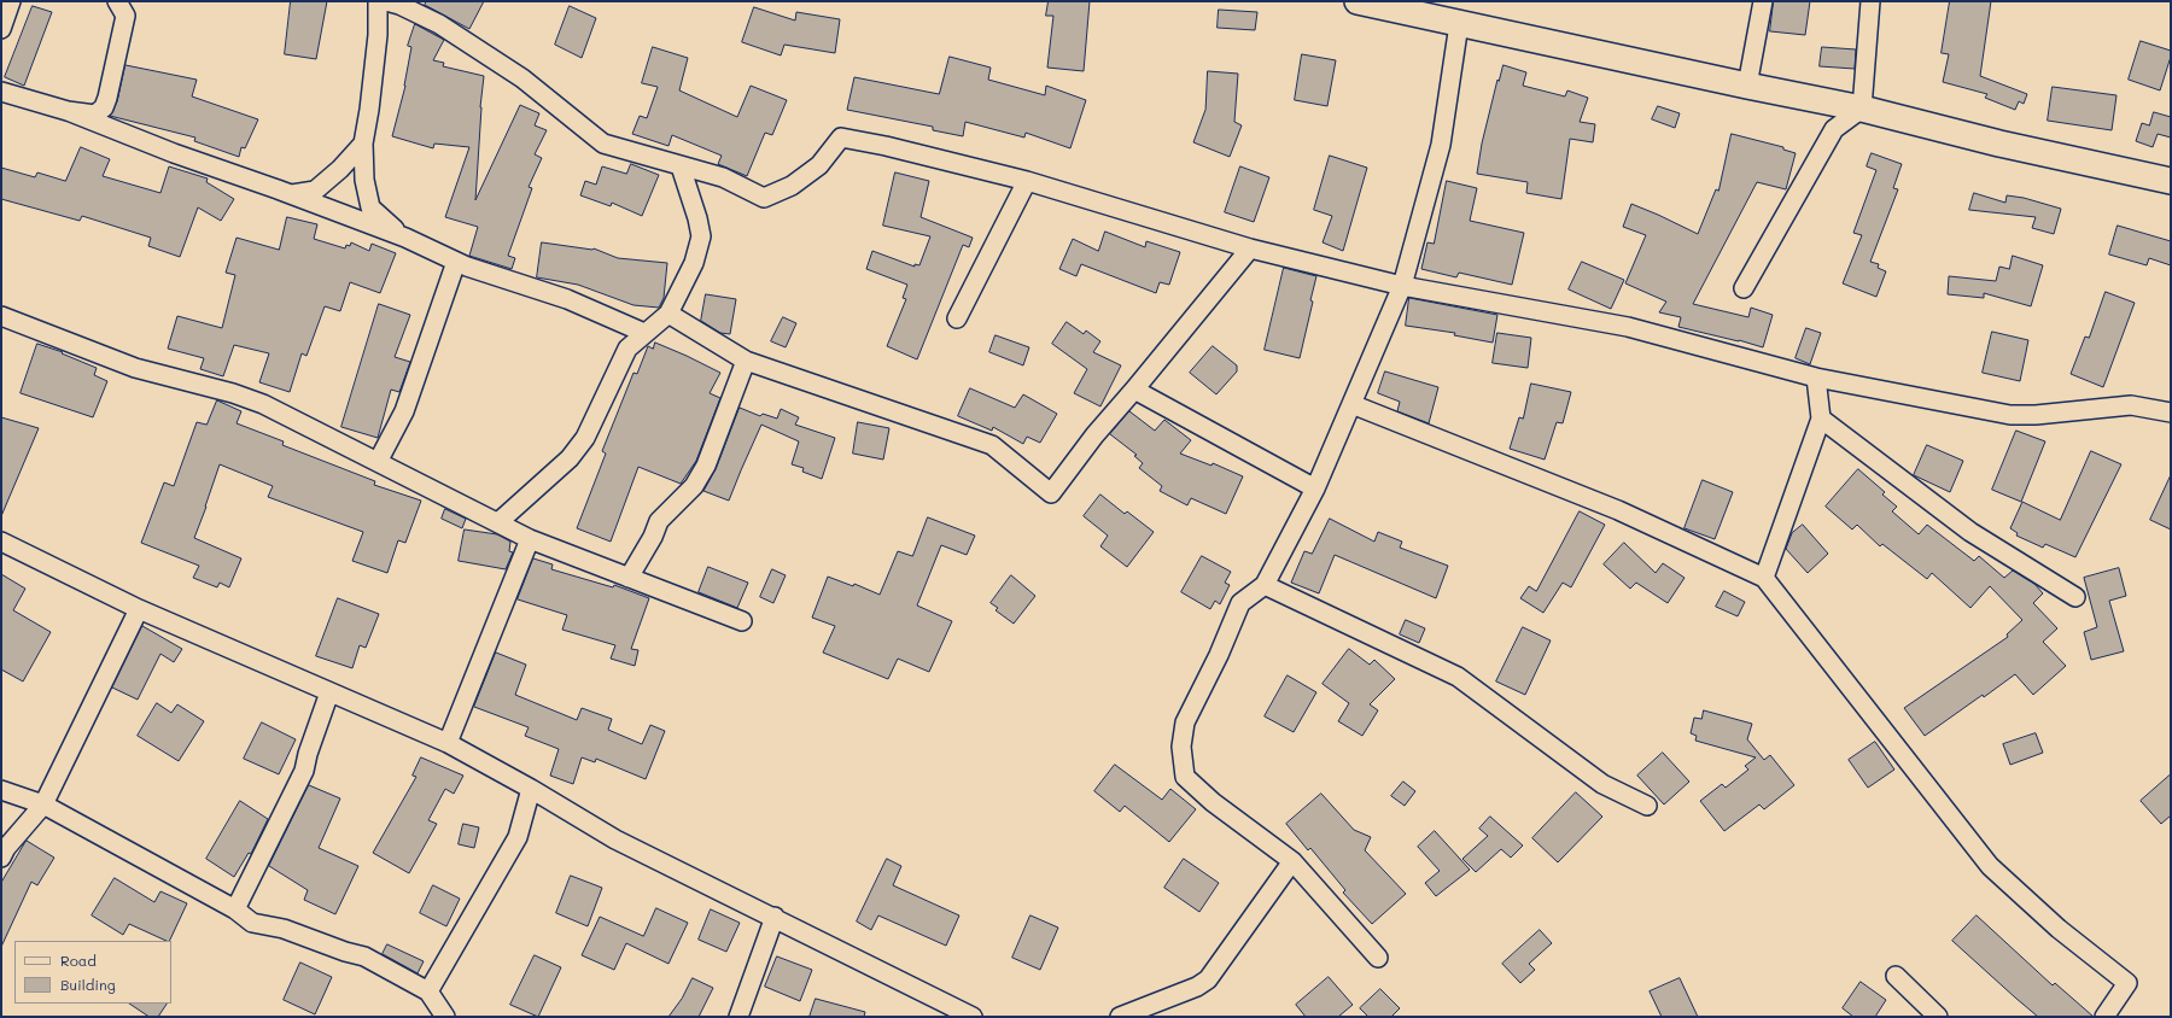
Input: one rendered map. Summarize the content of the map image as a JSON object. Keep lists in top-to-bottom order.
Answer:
{
  "legend": ["Road", "Building"]
}
